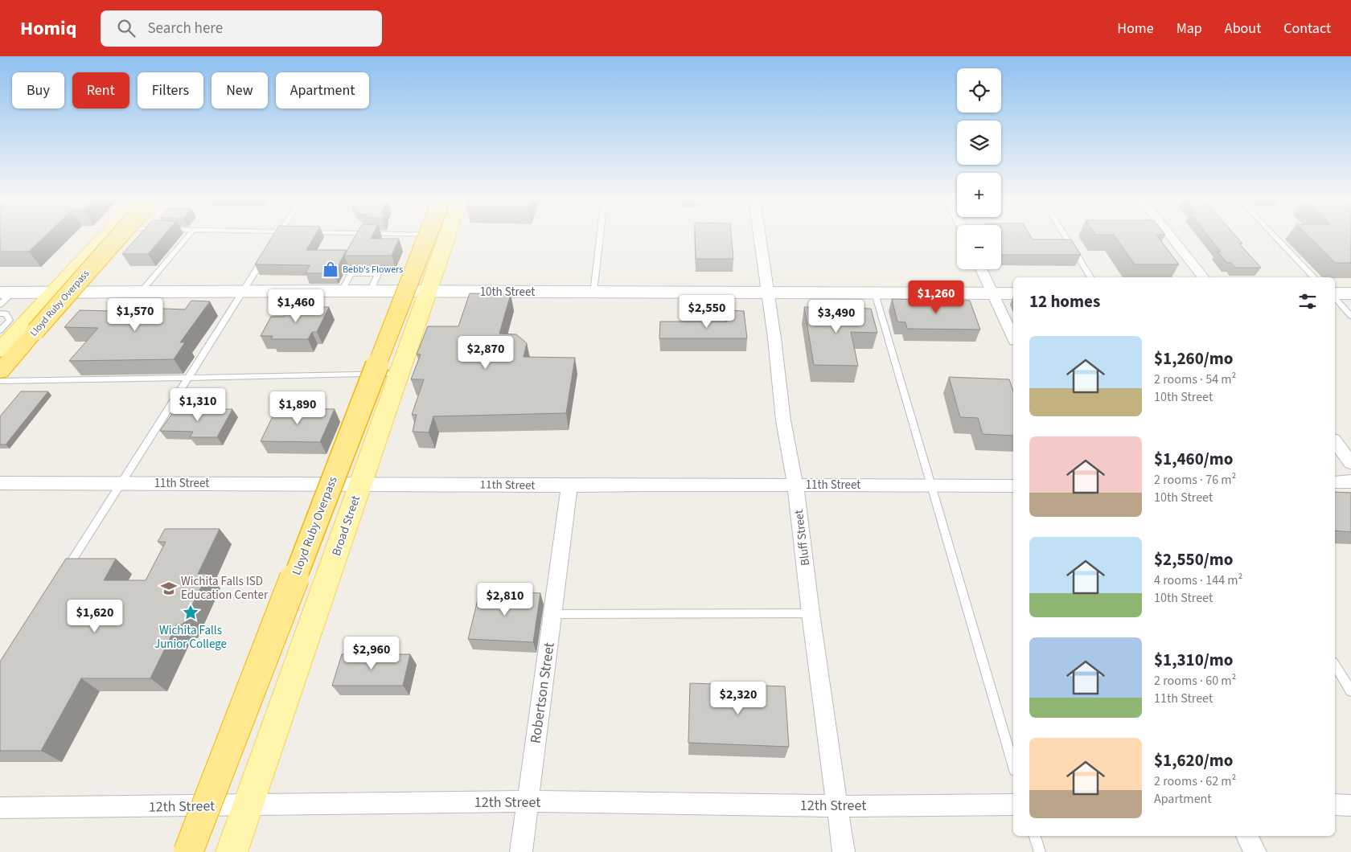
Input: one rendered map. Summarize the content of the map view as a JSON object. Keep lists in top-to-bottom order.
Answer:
{
  "streets": {
    "highway": ["Lloyd Ruby Overpass"],
    "main road": ["Broad Street"],
    "street": [
      "10th Street",
      "11th Street",
      "Bluff Street",
      "Robertson Street",
      "12th Street"
    ]
  },
  "crossings": [
    ["10th Street", "Broad Street"],
    ["10th Street", "Bluff Street"],
    ["11th Street", "Broad Street"],
    ["11th Street", "Bluff Street"],
    ["11th Street", "Robertson Street"],
    ["Broad Street", "12th Street"],
    ["Bluff Street", "12th Street"],
    ["Robertson Street", "12th Street"]
  ],
  "places": {
    "shop": ["Bebb's Flowers"],
    "school or university": ["Wichita Falls ISD Education Center"],
    "place": ["Wichita Falls Junior College"]
  },
  "page": {
    "header": "Homiq",
    "search": "Search here",
    "nav": [
      "Home",
      "Map",
      "About",
      "Contact"
    ],
    "map_buttons": ["+", "−"],
    "chip": [
      "Buy",
      "Rent",
      "Filters",
      "New",
      "Apartment"
    ],
    "heading": "12 homes",
    "price": [
      "$1,260",
      "$1,460",
      "$2,550",
      "$1,570",
      "$3,490",
      "$2,870",
      "$1,310",
      "$1,890",
      "$2,810",
      "$1,620",
      "$2,960",
      "$2,320"
    ],
    "list": [
      {
        "name": "$1,260/mo",
        "note": "2 rooms · 54 m² · 10th Street"
      },
      {
        "name": "$1,460/mo",
        "note": "2 rooms · 76 m² · 10th Street"
      },
      {
        "name": "$2,550/mo",
        "note": "4 rooms · 144 m² · 10th Street"
      },
      {
        "name": "$1,310/mo",
        "note": "2 rooms · 60 m² · 11th Street"
      },
      {
        "name": "$1,620/mo",
        "note": "2 rooms · 62 m² · Apartment"
      }
    ]
  }
}
